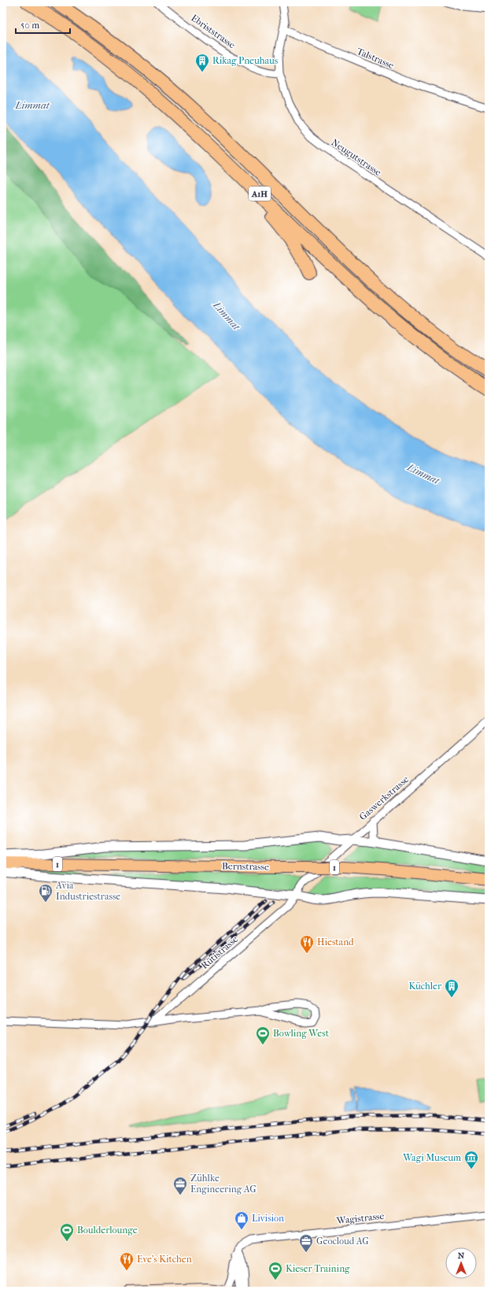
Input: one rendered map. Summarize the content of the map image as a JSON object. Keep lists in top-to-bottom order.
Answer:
{
  "streets": {
    "highway": ["A1H"],
    "main road": ["1", "Bernstrasse"],
    "street": [
      "Ebriststrasse",
      "Talstrasse",
      "Neugutstrasse",
      "Gaswerkstrasse",
      "Rütistrasse",
      "Wagistrasse"
    ]
  },
  "crossings": [
    ["Ebriststrasse", "Neugutstrasse"],
    ["Talstrasse", "Neugutstrasse"],
    ["Gaswerkstrasse", "Rütistrasse"]
  ],
  "water": ["Limmat"],
  "places": {
    "building": ["Rikag Pneuhaus", "Küchler"],
    "fuel station": ["Avia Industriestrasse"],
    "restaurant": ["Hiestand", "Eve's Kitchen"],
    "sports": ["Bowling West", "Boulderlounge", "Kieser Training"],
    "museum": ["Wagi Museum"],
    "office": ["Zühlke Engineering AG", "Geocloud AG"],
    "shop": ["Livision"]
  },
  "scale_bar": "50 m",
  "north": "top"
}
